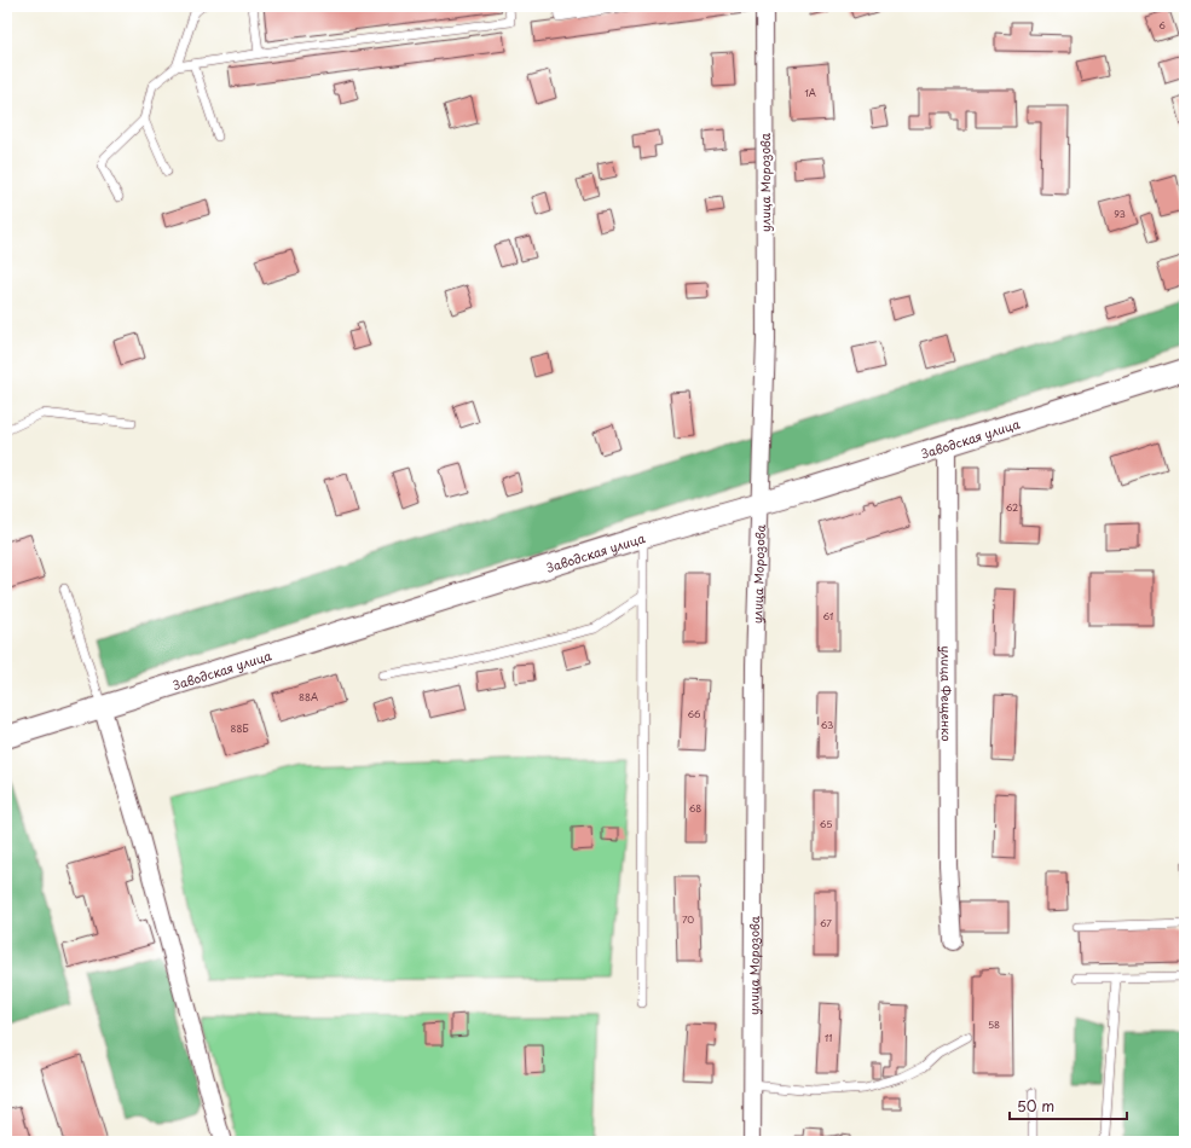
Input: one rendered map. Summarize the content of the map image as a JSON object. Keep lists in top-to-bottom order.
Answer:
{
  "streets": {
    "street": ["улица Морозова", "Заводская улица", "улица Фещенко"]
  },
  "crossings": [
    ["улица Морозова", "Заводская улица"],
    ["Заводская улица", "улица Фещенко"]
  ],
  "house_numbers": [
    "6",
    "1А",
    "93",
    "62",
    "61",
    "88А",
    "66",
    "63",
    "88Б",
    "68",
    "65",
    "70",
    "67",
    "58",
    "11"
  ],
  "scale_bar": "50 m"
}
